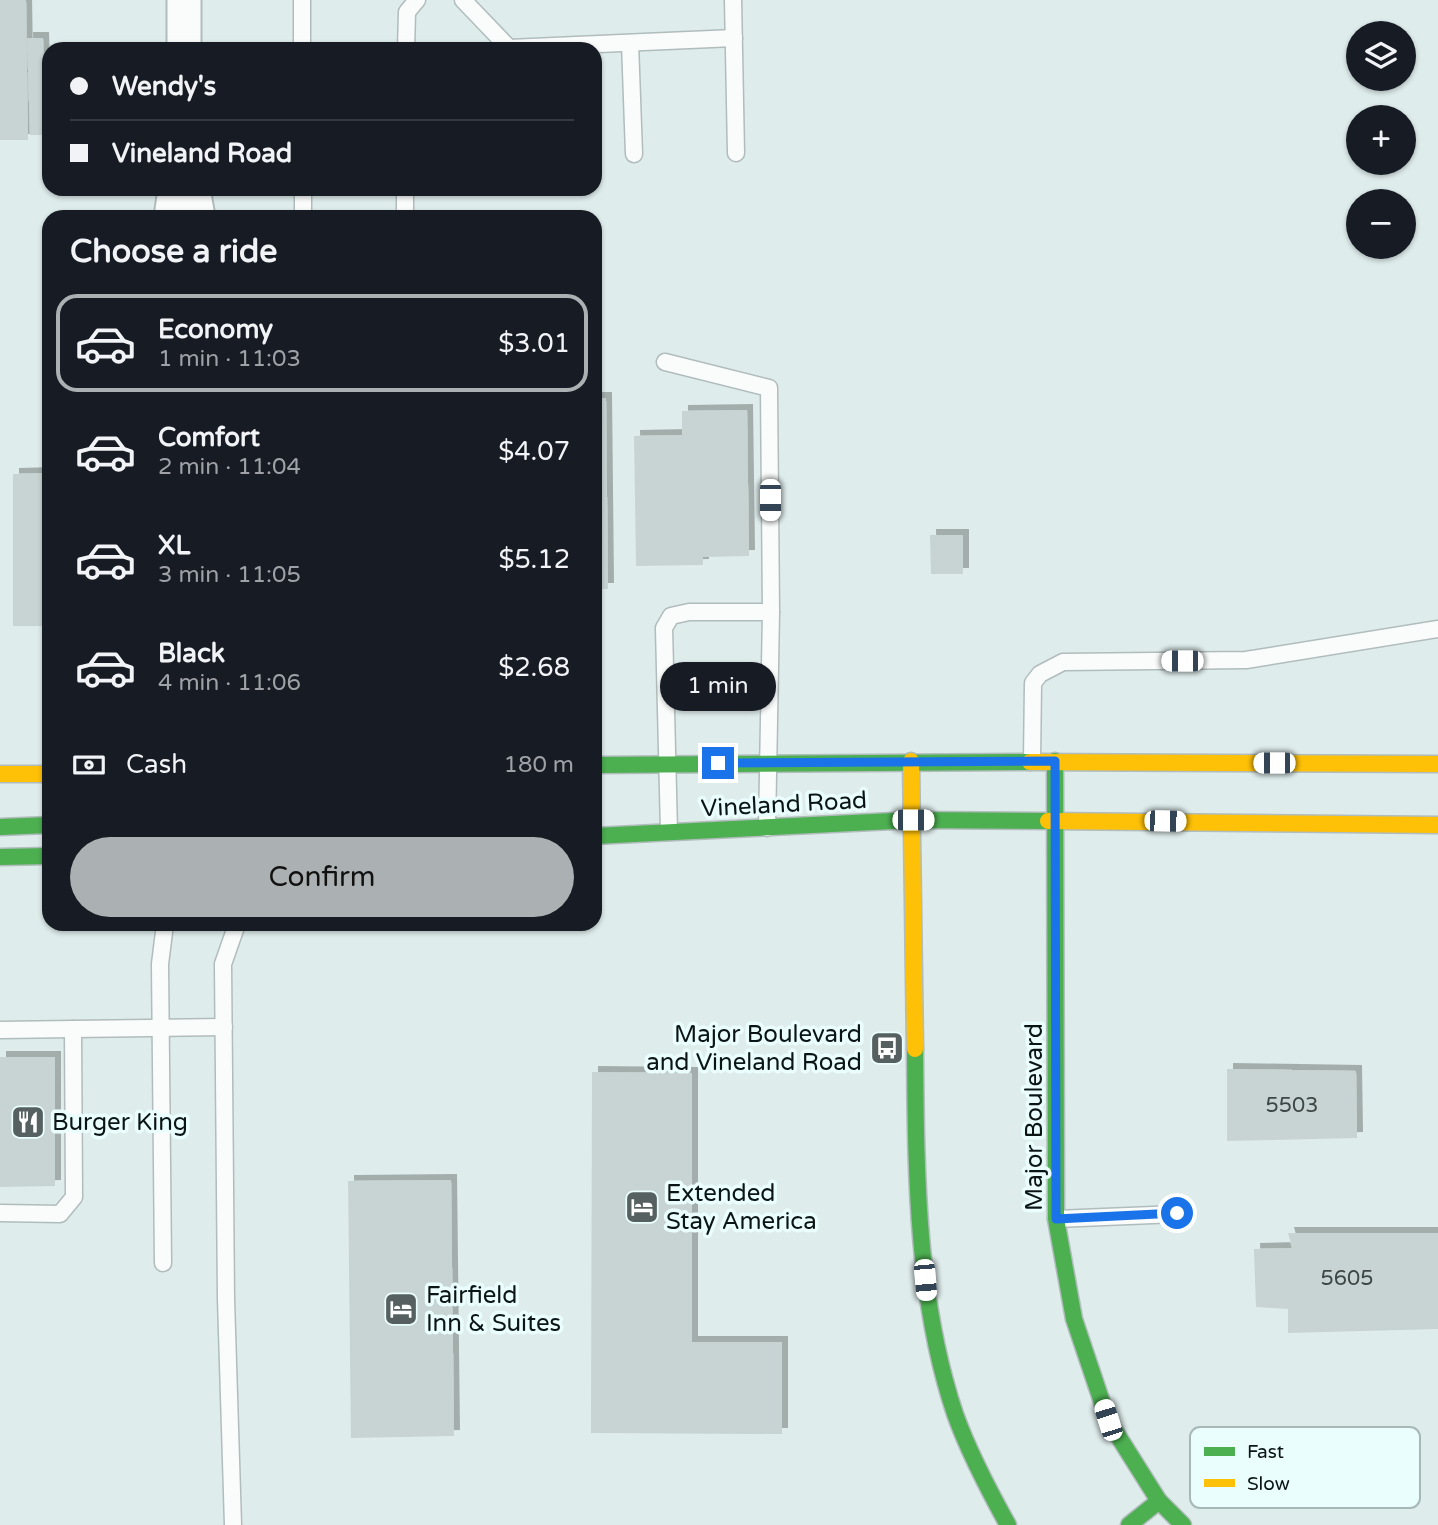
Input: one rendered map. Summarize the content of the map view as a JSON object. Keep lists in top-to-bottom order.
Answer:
{
  "streets": {
    "street": ["Vineland Road", "Major Boulevard"]
  },
  "crossings": [
    ["Vineland Road", "Major Boulevard"]
  ],
  "places": {
    "bus stop": ["Major Boulevard and Vineland Road"],
    "restaurant": ["Burger King"],
    "hotel": ["Extended Stay America", "Fairfield Inn & Suites"]
  },
  "house_numbers": ["5503", "5605"],
  "legend": ["Fast", "Slow"],
  "page": {
    "map_buttons": ["+", "−"],
    "banner": ["Wendy's", "Vineland Road"],
    "heading": "Choose a ride",
    "list": [
      {
        "name": "Economy",
        "note": "1 min · 11:03",
        "value": "$3.01"
      },
      {
        "name": "Comfort",
        "note": "2 min · 11:04",
        "value": "$4.07"
      },
      {
        "name": "XL",
        "note": "3 min · 11:05",
        "value": "$5.12"
      },
      {
        "name": "Black",
        "note": "4 min · 11:06",
        "value": "$2.68"
      }
    ],
    "bubble": "1 min",
    "pay": ["Cash", "180 m"],
    "buttons": "Confirm"
  }
}
